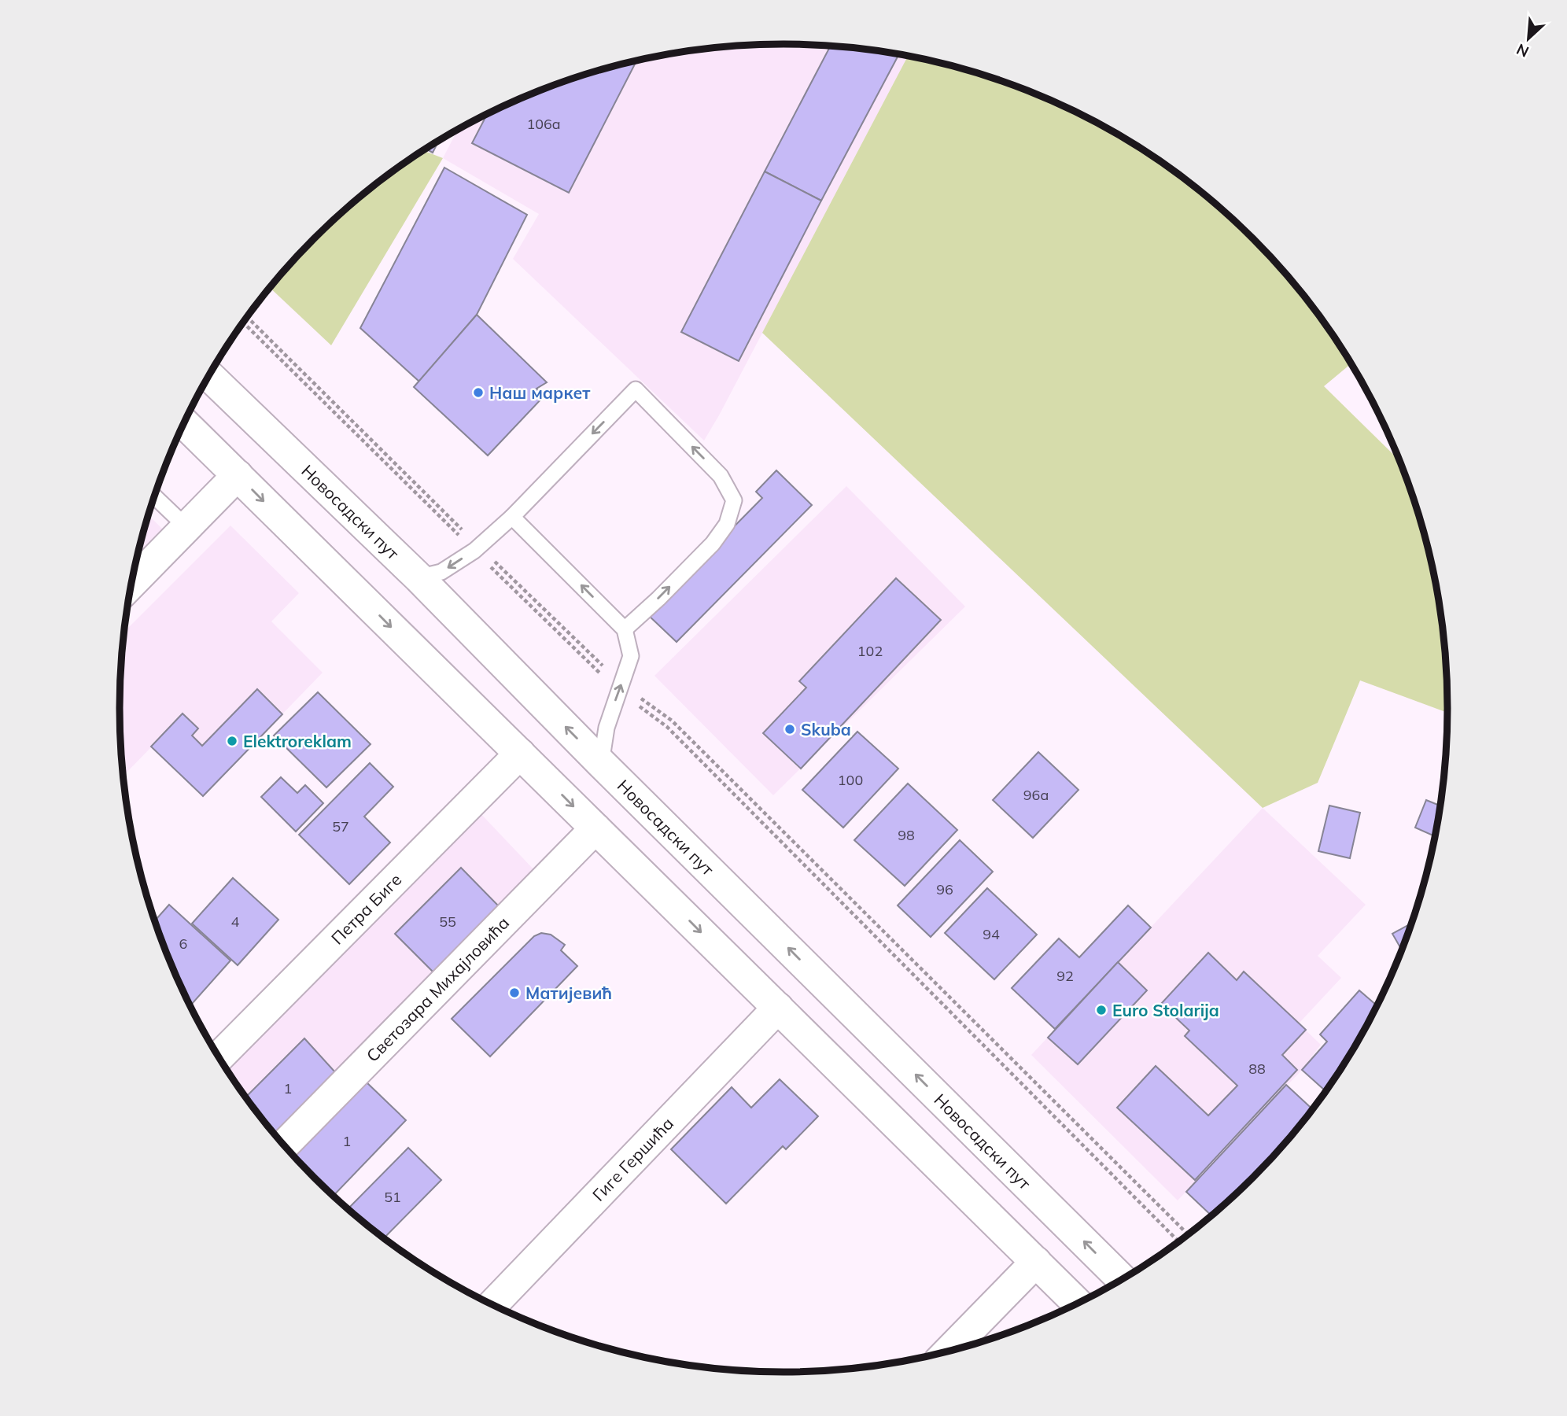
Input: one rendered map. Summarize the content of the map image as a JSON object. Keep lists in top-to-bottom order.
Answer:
{
  "streets": {
    "main road": [
      "Новосадски пут",
      "Петра Биге",
      "Светозара Михајловића",
      "Гиге Гершића"
    ]
  },
  "places": [
    "Наш маркет",
    "Skuba",
    "Elektroreklam",
    "Матијевић",
    "Euro Stolarija"
  ],
  "house_numbers": [
    "106a",
    "102",
    "100",
    "96a",
    "57",
    "98",
    "96",
    "4",
    "55",
    "94",
    "6",
    "92",
    "88",
    "1",
    "1",
    "51"
  ],
  "north": "bottom left"
}
